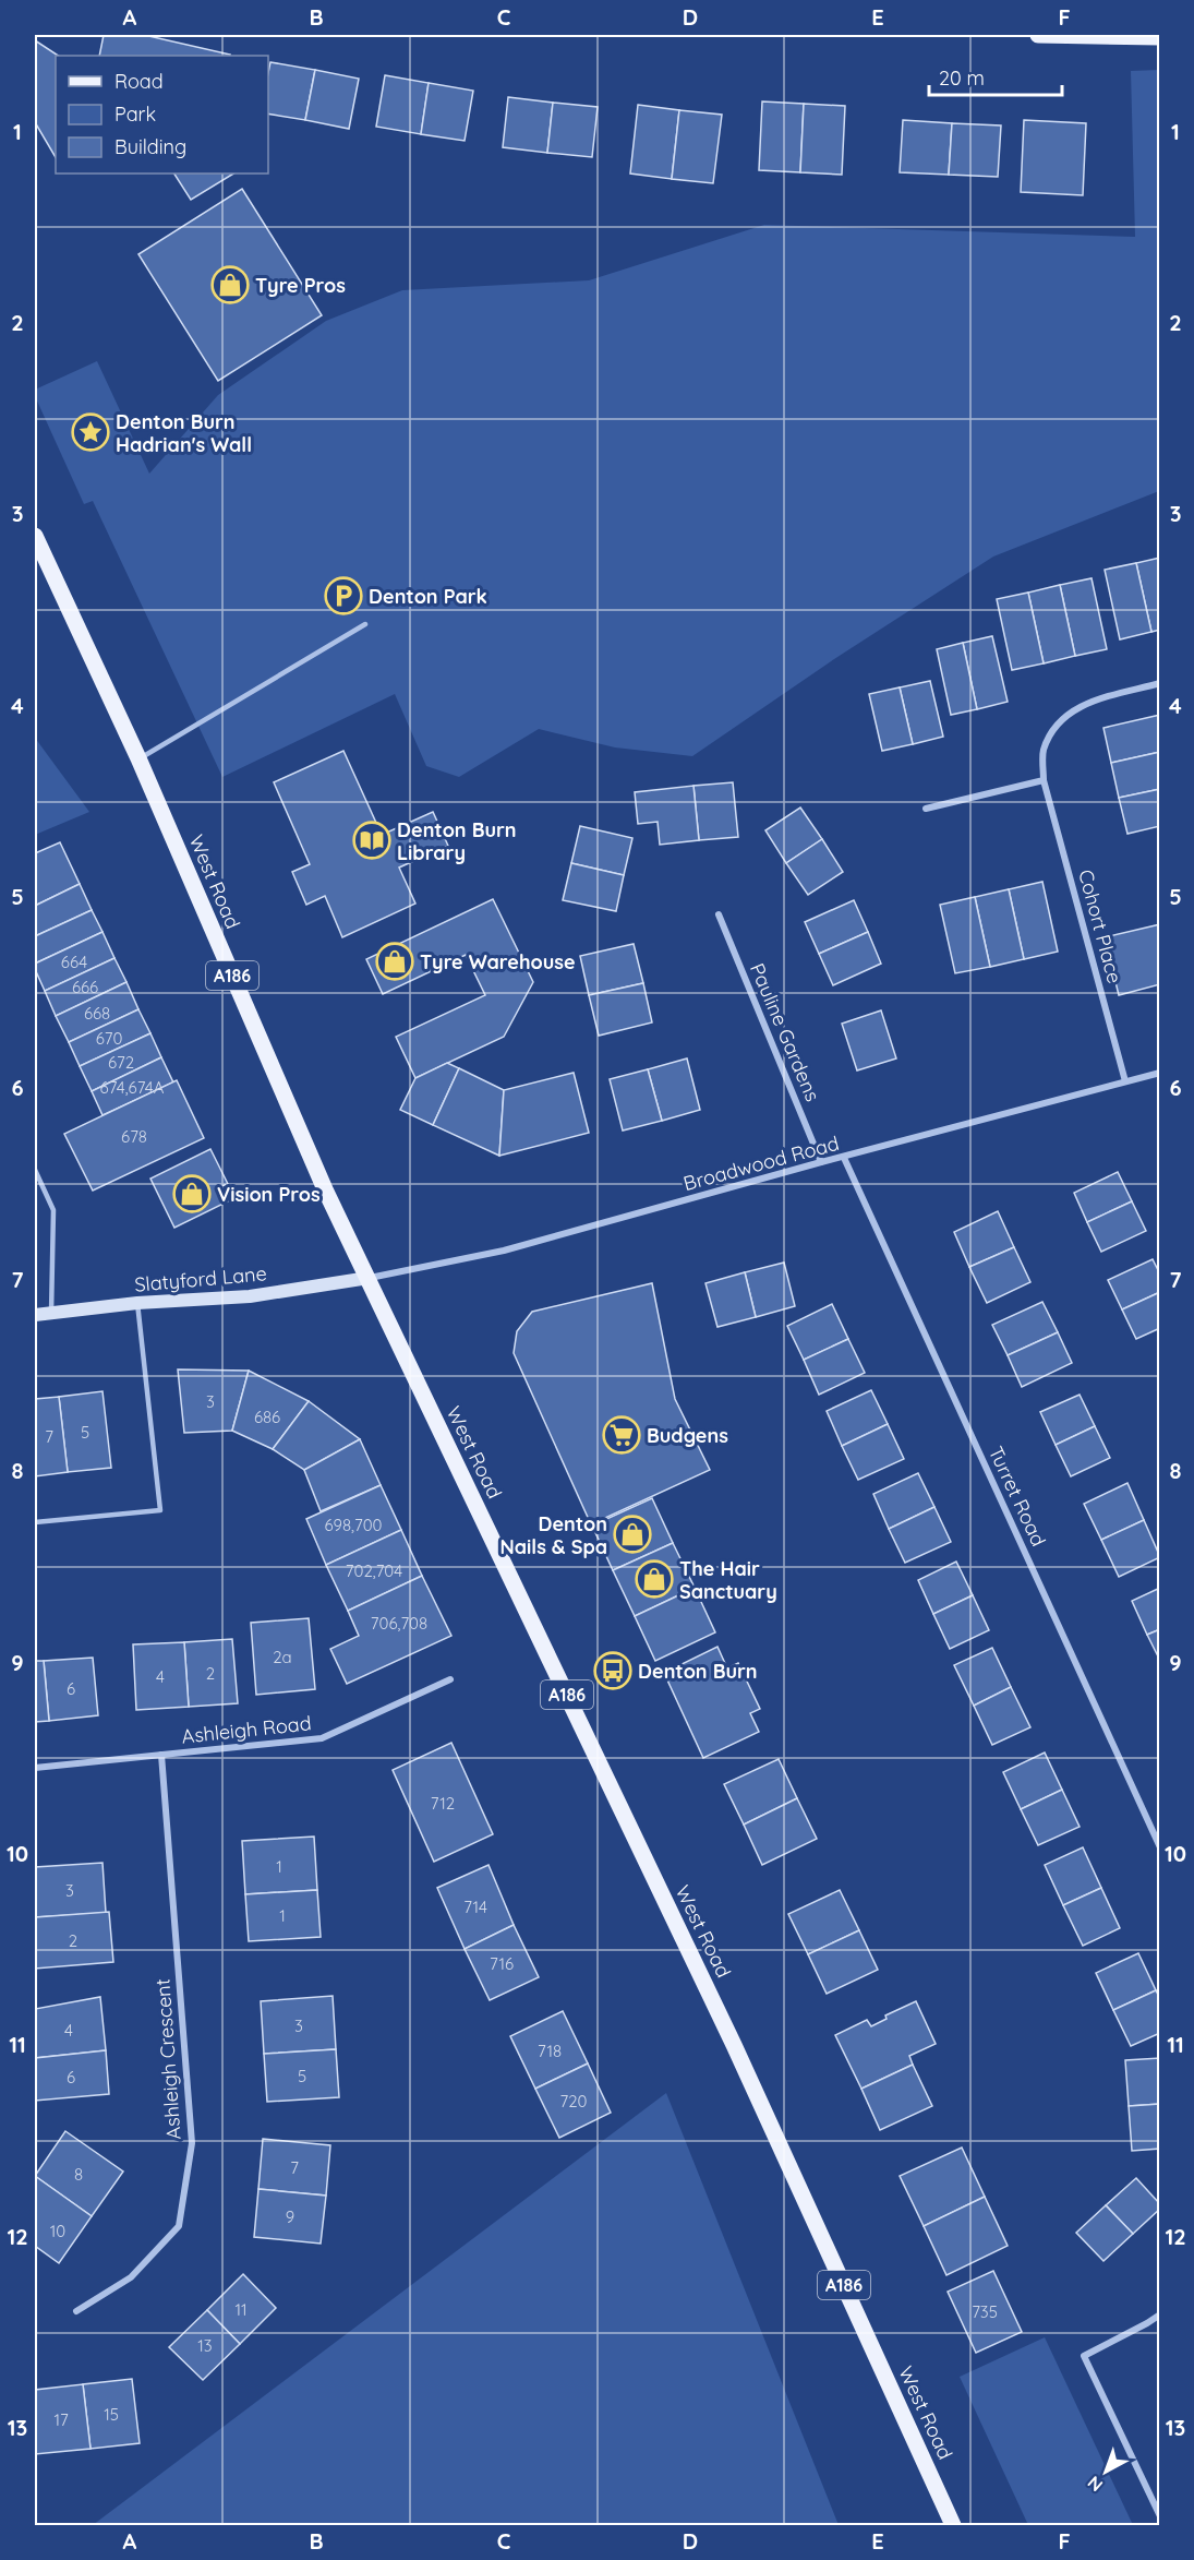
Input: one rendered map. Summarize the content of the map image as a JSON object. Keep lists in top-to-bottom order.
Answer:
{
  "streets": {
    "main road": ["West Road", "A186"],
    "street": [
      "Cohort Place",
      "Pauline Gardens",
      "Broadwood Road",
      "Slatyford Lane",
      "Turret Road",
      "Ashleigh Road",
      "Ashleigh Crescent"
    ]
  },
  "crossings": [
    ["West Road", "Broadwood Road"],
    ["West Road", "Slatyford Lane"],
    ["Cohort Place", "Broadwood Road"],
    ["Pauline Gardens", "Broadwood Road"],
    ["Broadwood Road", "Slatyford Lane"],
    ["Broadwood Road", "Turret Road"],
    ["Ashleigh Road", "Ashleigh Crescent"]
  ],
  "places": {
    "shop": [
      "Tyre Pros",
      "Tyre Warehouse",
      "Vision Pros",
      "Denton Nails & Spa",
      "The Hair Sanctuary"
    ],
    "place": ["Denton Burn Hadrian's Wall"],
    "parking": ["Denton Park"],
    "library": ["Denton Burn Library"],
    "supermarket": ["Budgens"],
    "bus stop": ["Denton Burn"]
  },
  "house_numbers": [
    "664",
    "666",
    "668",
    "670",
    "672",
    "674,674A",
    "678",
    "3",
    "686",
    "5",
    "7",
    "698,700",
    "702,704",
    "706,708",
    "2a",
    "2",
    "4",
    "6",
    "712",
    "1",
    "3",
    "714",
    "1",
    "2",
    "716",
    "3",
    "4",
    "718",
    "5",
    "6",
    "720",
    "7",
    "8",
    "9",
    "10",
    "11",
    "735",
    "13",
    "15",
    "17"
  ],
  "legend": ["Road", "Park", "Building"],
  "scale_bar": "20 m",
  "north": "bottom left",
  "grid": {
    "columns": [
      "A",
      "B",
      "C",
      "D",
      "E",
      "F"
    ],
    "rows": [
      "1",
      "2",
      "3",
      "4",
      "5",
      "6",
      "7",
      "8",
      "9",
      "10",
      "11",
      "12",
      "13"
    ]
  }
}
